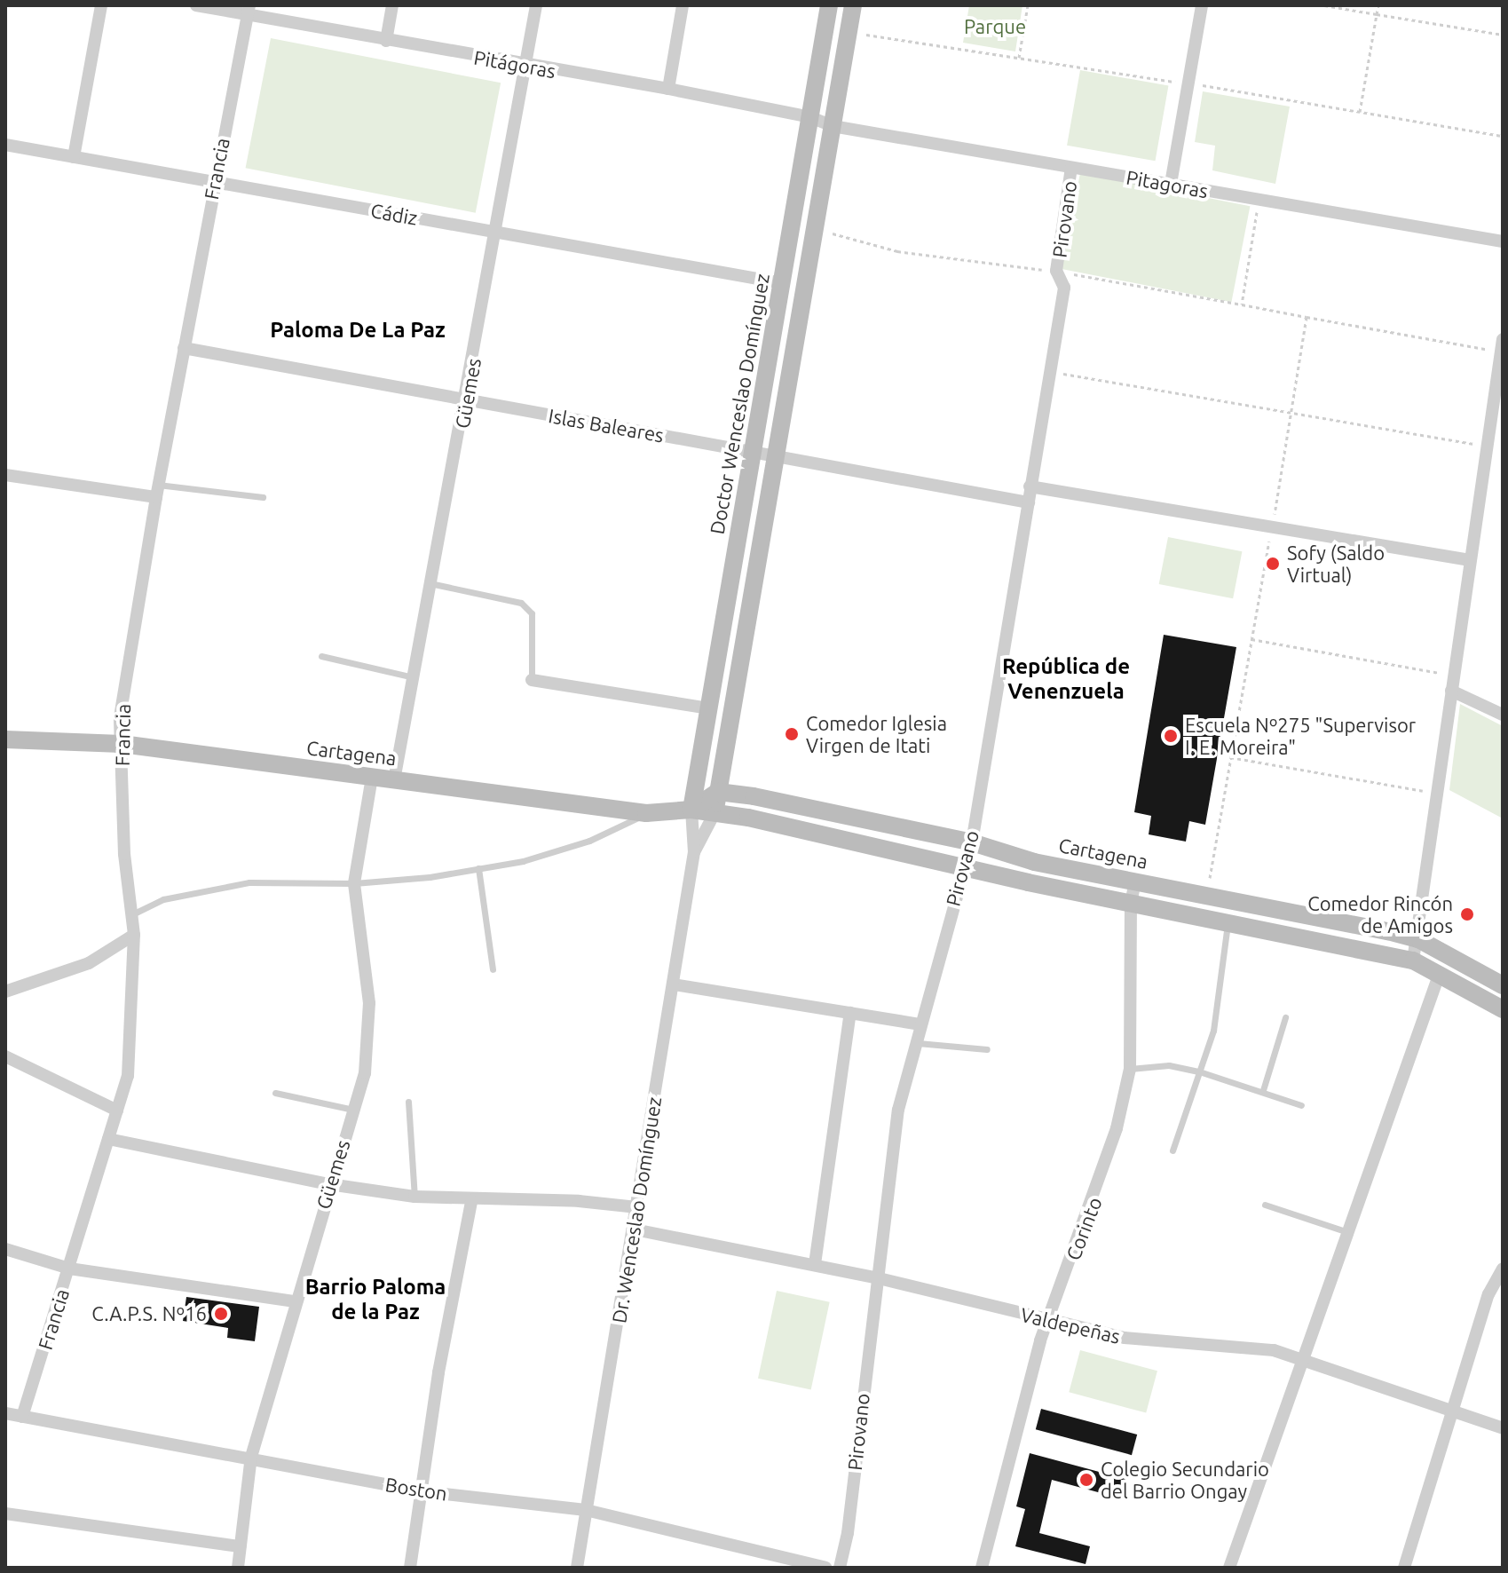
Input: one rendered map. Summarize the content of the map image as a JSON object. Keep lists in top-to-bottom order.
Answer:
{
  "streets": {
    "main road": ["Doctor Wenceslao Domínguez", "Cartagena"],
    "street": [
      "Pitágoras",
      "Francia",
      "Pitagoras",
      "Cádiz",
      "Pirovano",
      "Güemes",
      "Islas Baleares",
      "Dr. Wenceslao Domínguez",
      "Corinto",
      "Valdepeñas",
      "Boston"
    ]
  },
  "crossings": [
    ["Pitágoras", "Francia"],
    ["Pitágoras", "Pitagoras"],
    ["Pitágoras", "Güemes"],
    ["Pitágoras", "Doctor Wenceslao Domínguez"],
    ["Francia", "Cádiz"],
    ["Francia", "Islas Baleares"],
    ["Francia", "Cartagena"],
    ["Francia", "Boston"],
    ["Pitagoras", "Pirovano"],
    ["Cádiz", "Güemes"],
    ["Cádiz", "Doctor Wenceslao Domínguez"],
    ["Pirovano", "Islas Baleares"],
    ["Pirovano", "Cartagena"],
    ["Pirovano", "Valdepeñas"],
    ["Güemes", "Islas Baleares"],
    ["Güemes", "Cartagena"],
    ["Güemes", "Boston"],
    ["Doctor Wenceslao Domínguez", "Islas Baleares"],
    ["Doctor Wenceslao Domínguez", "Cartagena"],
    ["Doctor Wenceslao Domínguez", "Dr. Wenceslao Domínguez"],
    ["Cartagena", "Dr. Wenceslao Domínguez"],
    ["Cartagena", "Corinto"],
    ["Dr. Wenceslao Domínguez", "Valdepeñas"],
    ["Dr. Wenceslao Domínguez", "Boston"],
    ["Corinto", "Valdepeñas"]
  ],
  "districts": ["Paloma De La Paz", "República de Venenzuela", "Barrio Paloma de la Paz"],
  "parks": ["Parque"],
  "places": [
    "Sofy (Saldo Virtual)",
    "Comedor Iglesia Virgen de Itati",
    "Escuela Nº275 \"Supervisor I. E. Moreira\"",
    "Comedor Rincón de Amigos",
    "C.A.P.S. Nº16",
    "Colegio Secundario del Barrio Ongay"
  ]
}
